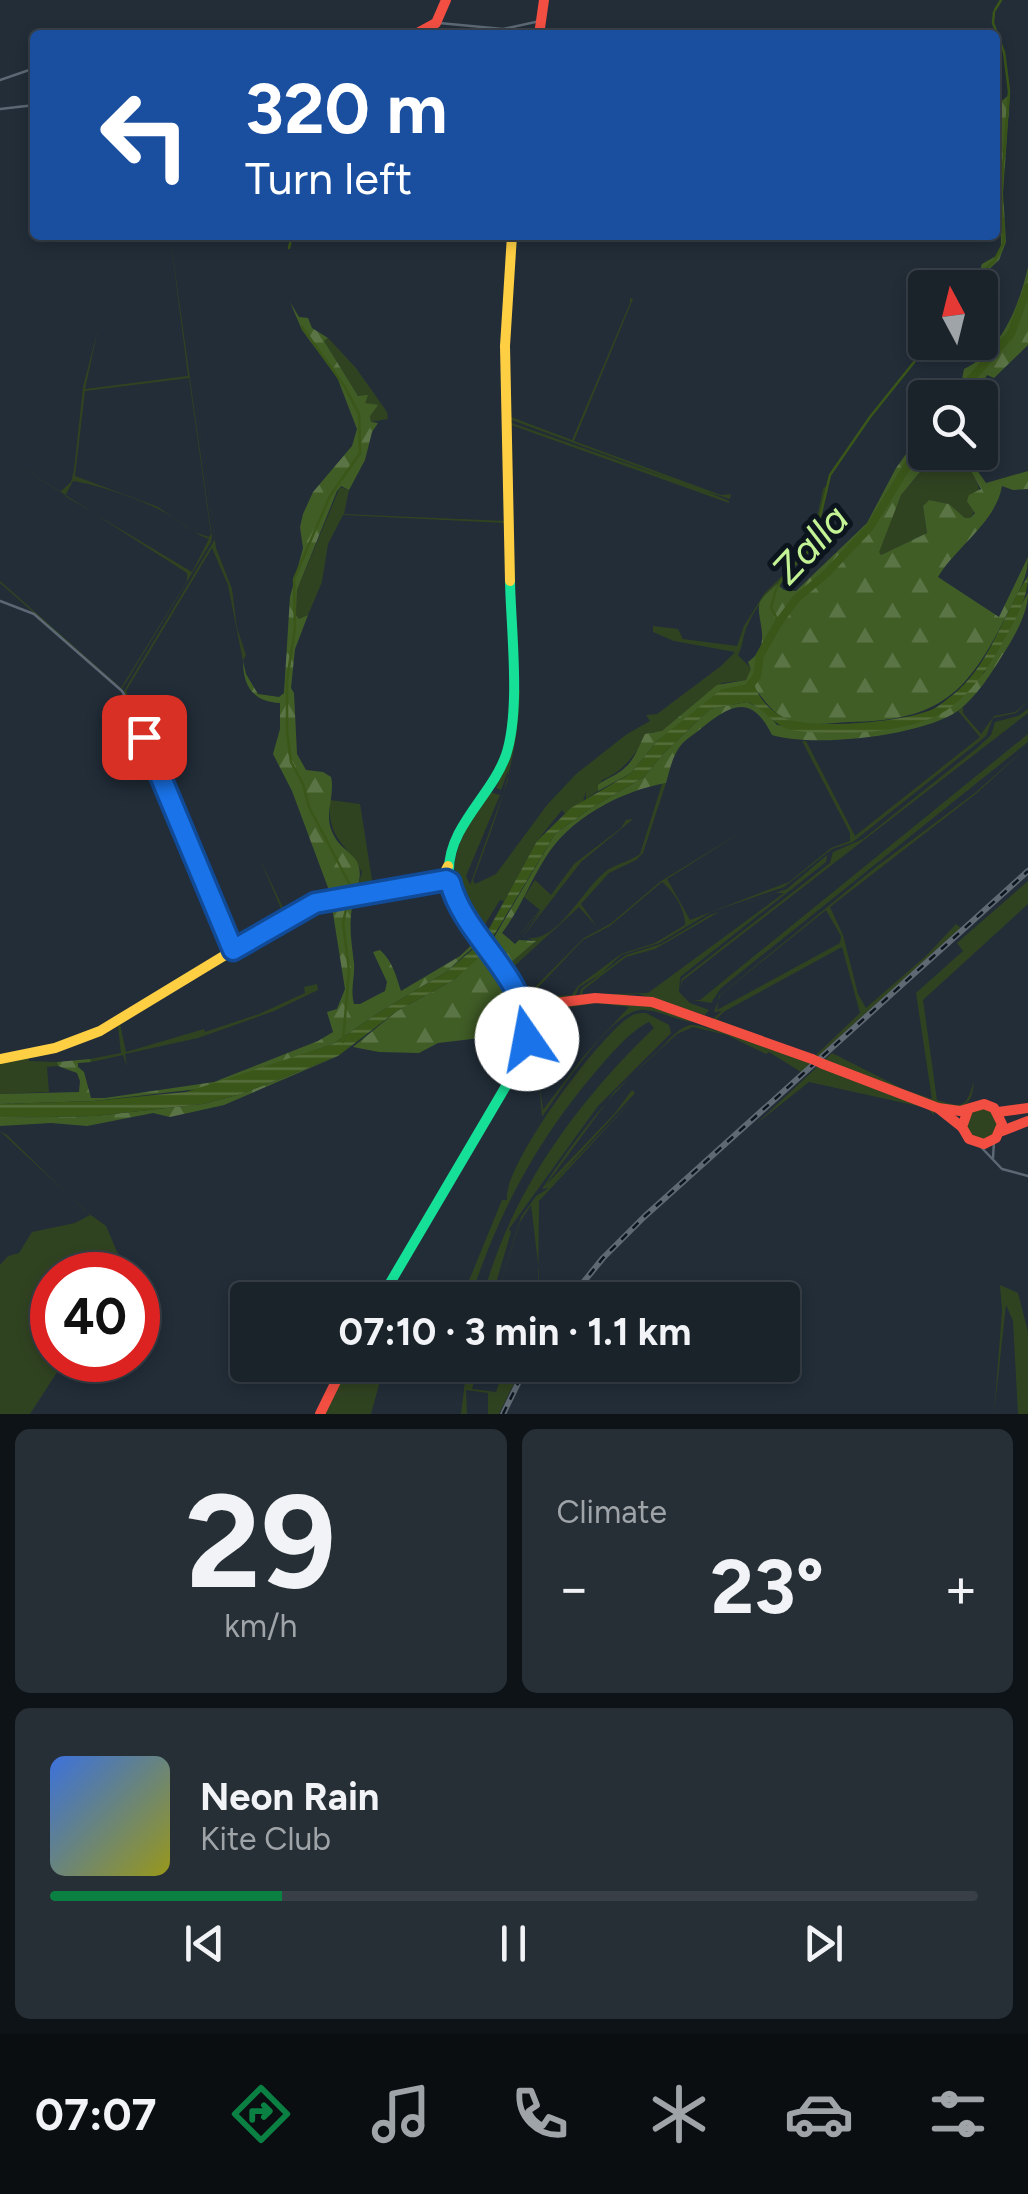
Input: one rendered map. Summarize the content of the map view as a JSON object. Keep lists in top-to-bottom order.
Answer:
{
  "water": ["Zalla"],
  "north": "top",
  "page": {
    "turn": ["320 m", "Turn left"],
    "limit": "40",
    "trip": "07:10 · 3 min · 1.1 km",
    "tile": [
      ["29", "km/h"],
      "Climate"
    ],
    "heat": ["−", "23°", "+"],
    "song": ["Neon Rain", "Kite Club"],
    "tabs": "07:07"
  }
}
